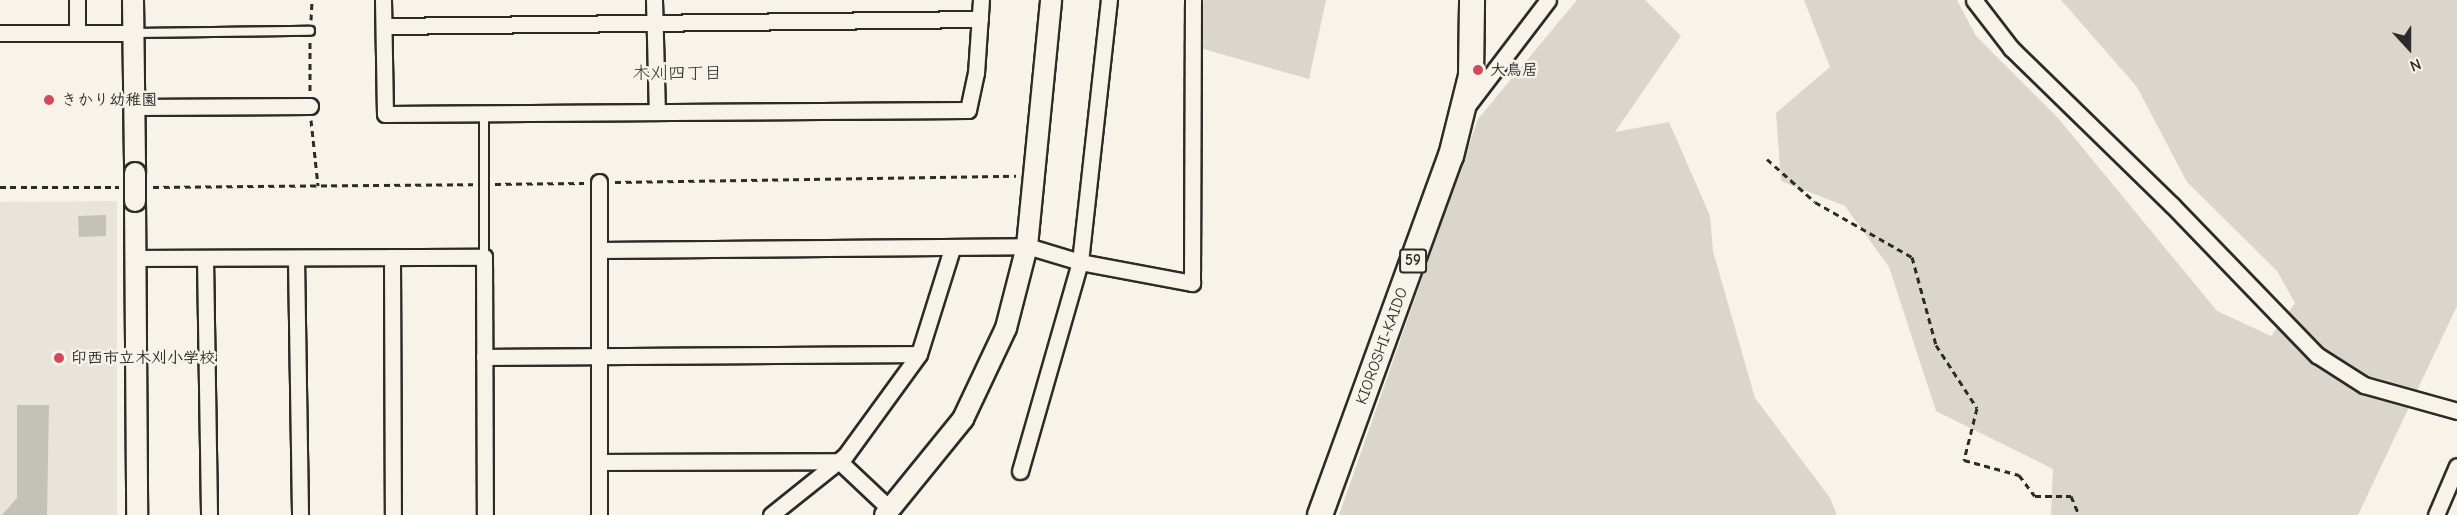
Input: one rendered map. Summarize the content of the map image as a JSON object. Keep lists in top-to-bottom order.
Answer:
{
  "streets": {
    "main road": ["59", "KIOROSHI-KAIDO"]
  },
  "districts": ["木刈四丁目"],
  "places": ["大鳥居", "きかり幼稚園", "印西市立木刈小学校"],
  "north": "bottom"
}
